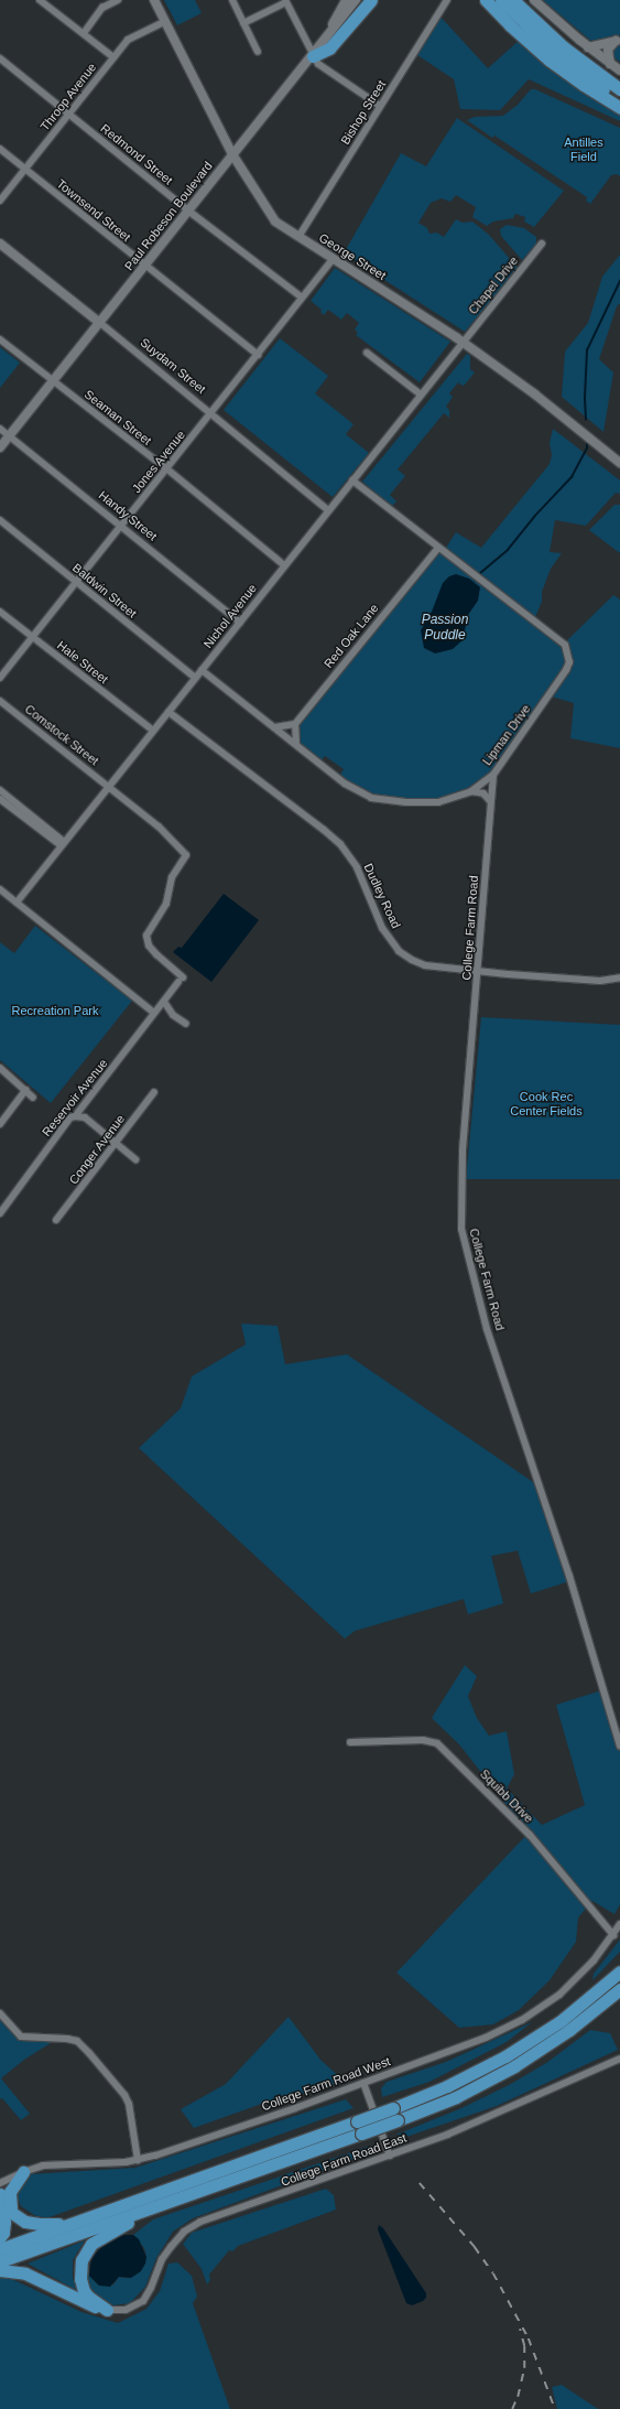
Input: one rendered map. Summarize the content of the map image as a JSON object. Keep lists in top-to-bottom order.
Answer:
{
  "streets": {
    "street": [
      "Throop Avenue",
      "Bishop Street",
      "Redmond Street",
      "Townsend Street",
      "Paul Robeson Boulevard",
      "George Street",
      "Chapel Drive",
      "Suydam Street",
      "Seaman Street",
      "Jones Avenue",
      "Handy Street",
      "Baldwin Street",
      "Nichol Avenue",
      "Red Oak Lane",
      "Hale Street",
      "Comstock Street",
      "Lipman Drive",
      "Dudley Road",
      "College Farm Road",
      "Reservoir Avenue",
      "Conger Avenue",
      "Squibb Drive",
      "College Farm Road West",
      "College Farm Road East"
    ]
  },
  "crossings": [
    ["Throop Avenue", "Redmond Street"],
    ["Throop Avenue", "Townsend Street"],
    ["Throop Avenue", "George Street"],
    ["Bishop Street", "George Street"],
    ["Redmond Street", "Paul Robeson Boulevard"],
    ["Redmond Street", "Jones Avenue"],
    ["Townsend Street", "Paul Robeson Boulevard"],
    ["Townsend Street", "Jones Avenue"],
    ["Paul Robeson Boulevard", "George Street"],
    ["Paul Robeson Boulevard", "Suydam Street"],
    ["Paul Robeson Boulevard", "Seaman Street"],
    ["Paul Robeson Boulevard", "Handy Street"],
    ["George Street", "Chapel Drive"],
    ["George Street", "Jones Avenue"],
    ["George Street", "Nichol Avenue"],
    ["Chapel Drive", "Nichol Avenue"],
    ["Suydam Street", "Jones Avenue"],
    ["Suydam Street", "Nichol Avenue"],
    ["Seaman Street", "Jones Avenue"],
    ["Seaman Street", "Nichol Avenue"],
    ["Jones Avenue", "Handy Street"],
    ["Jones Avenue", "Baldwin Street"],
    ["Jones Avenue", "Hale Street"],
    ["Handy Street", "Nichol Avenue"],
    ["Baldwin Street", "Nichol Avenue"],
    ["Nichol Avenue", "Hale Street"],
    ["Nichol Avenue", "Comstock Street"],
    ["Nichol Avenue", "Lipman Drive"],
    ["Nichol Avenue", "Dudley Road"],
    ["Red Oak Lane", "Lipman Drive"],
    ["Comstock Street", "Reservoir Avenue"],
    ["Lipman Drive", "College Farm Road"],
    ["Dudley Road", "College Farm Road"],
    ["Squibb Drive", "College Farm Road West"]
  ],
  "water": ["Passion Puddle"],
  "parks": ["Antilles Field", "Recreation Park", "Cook Rec Center Fields"]
}
